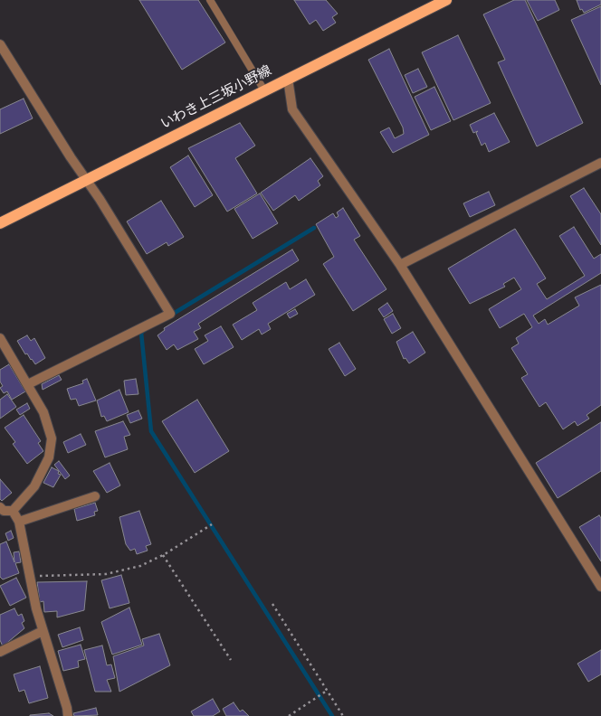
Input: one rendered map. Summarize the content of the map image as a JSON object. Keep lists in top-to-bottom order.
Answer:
{
  "streets": {
    "main road": ["いわき上三坂小野線"]
  }
}
